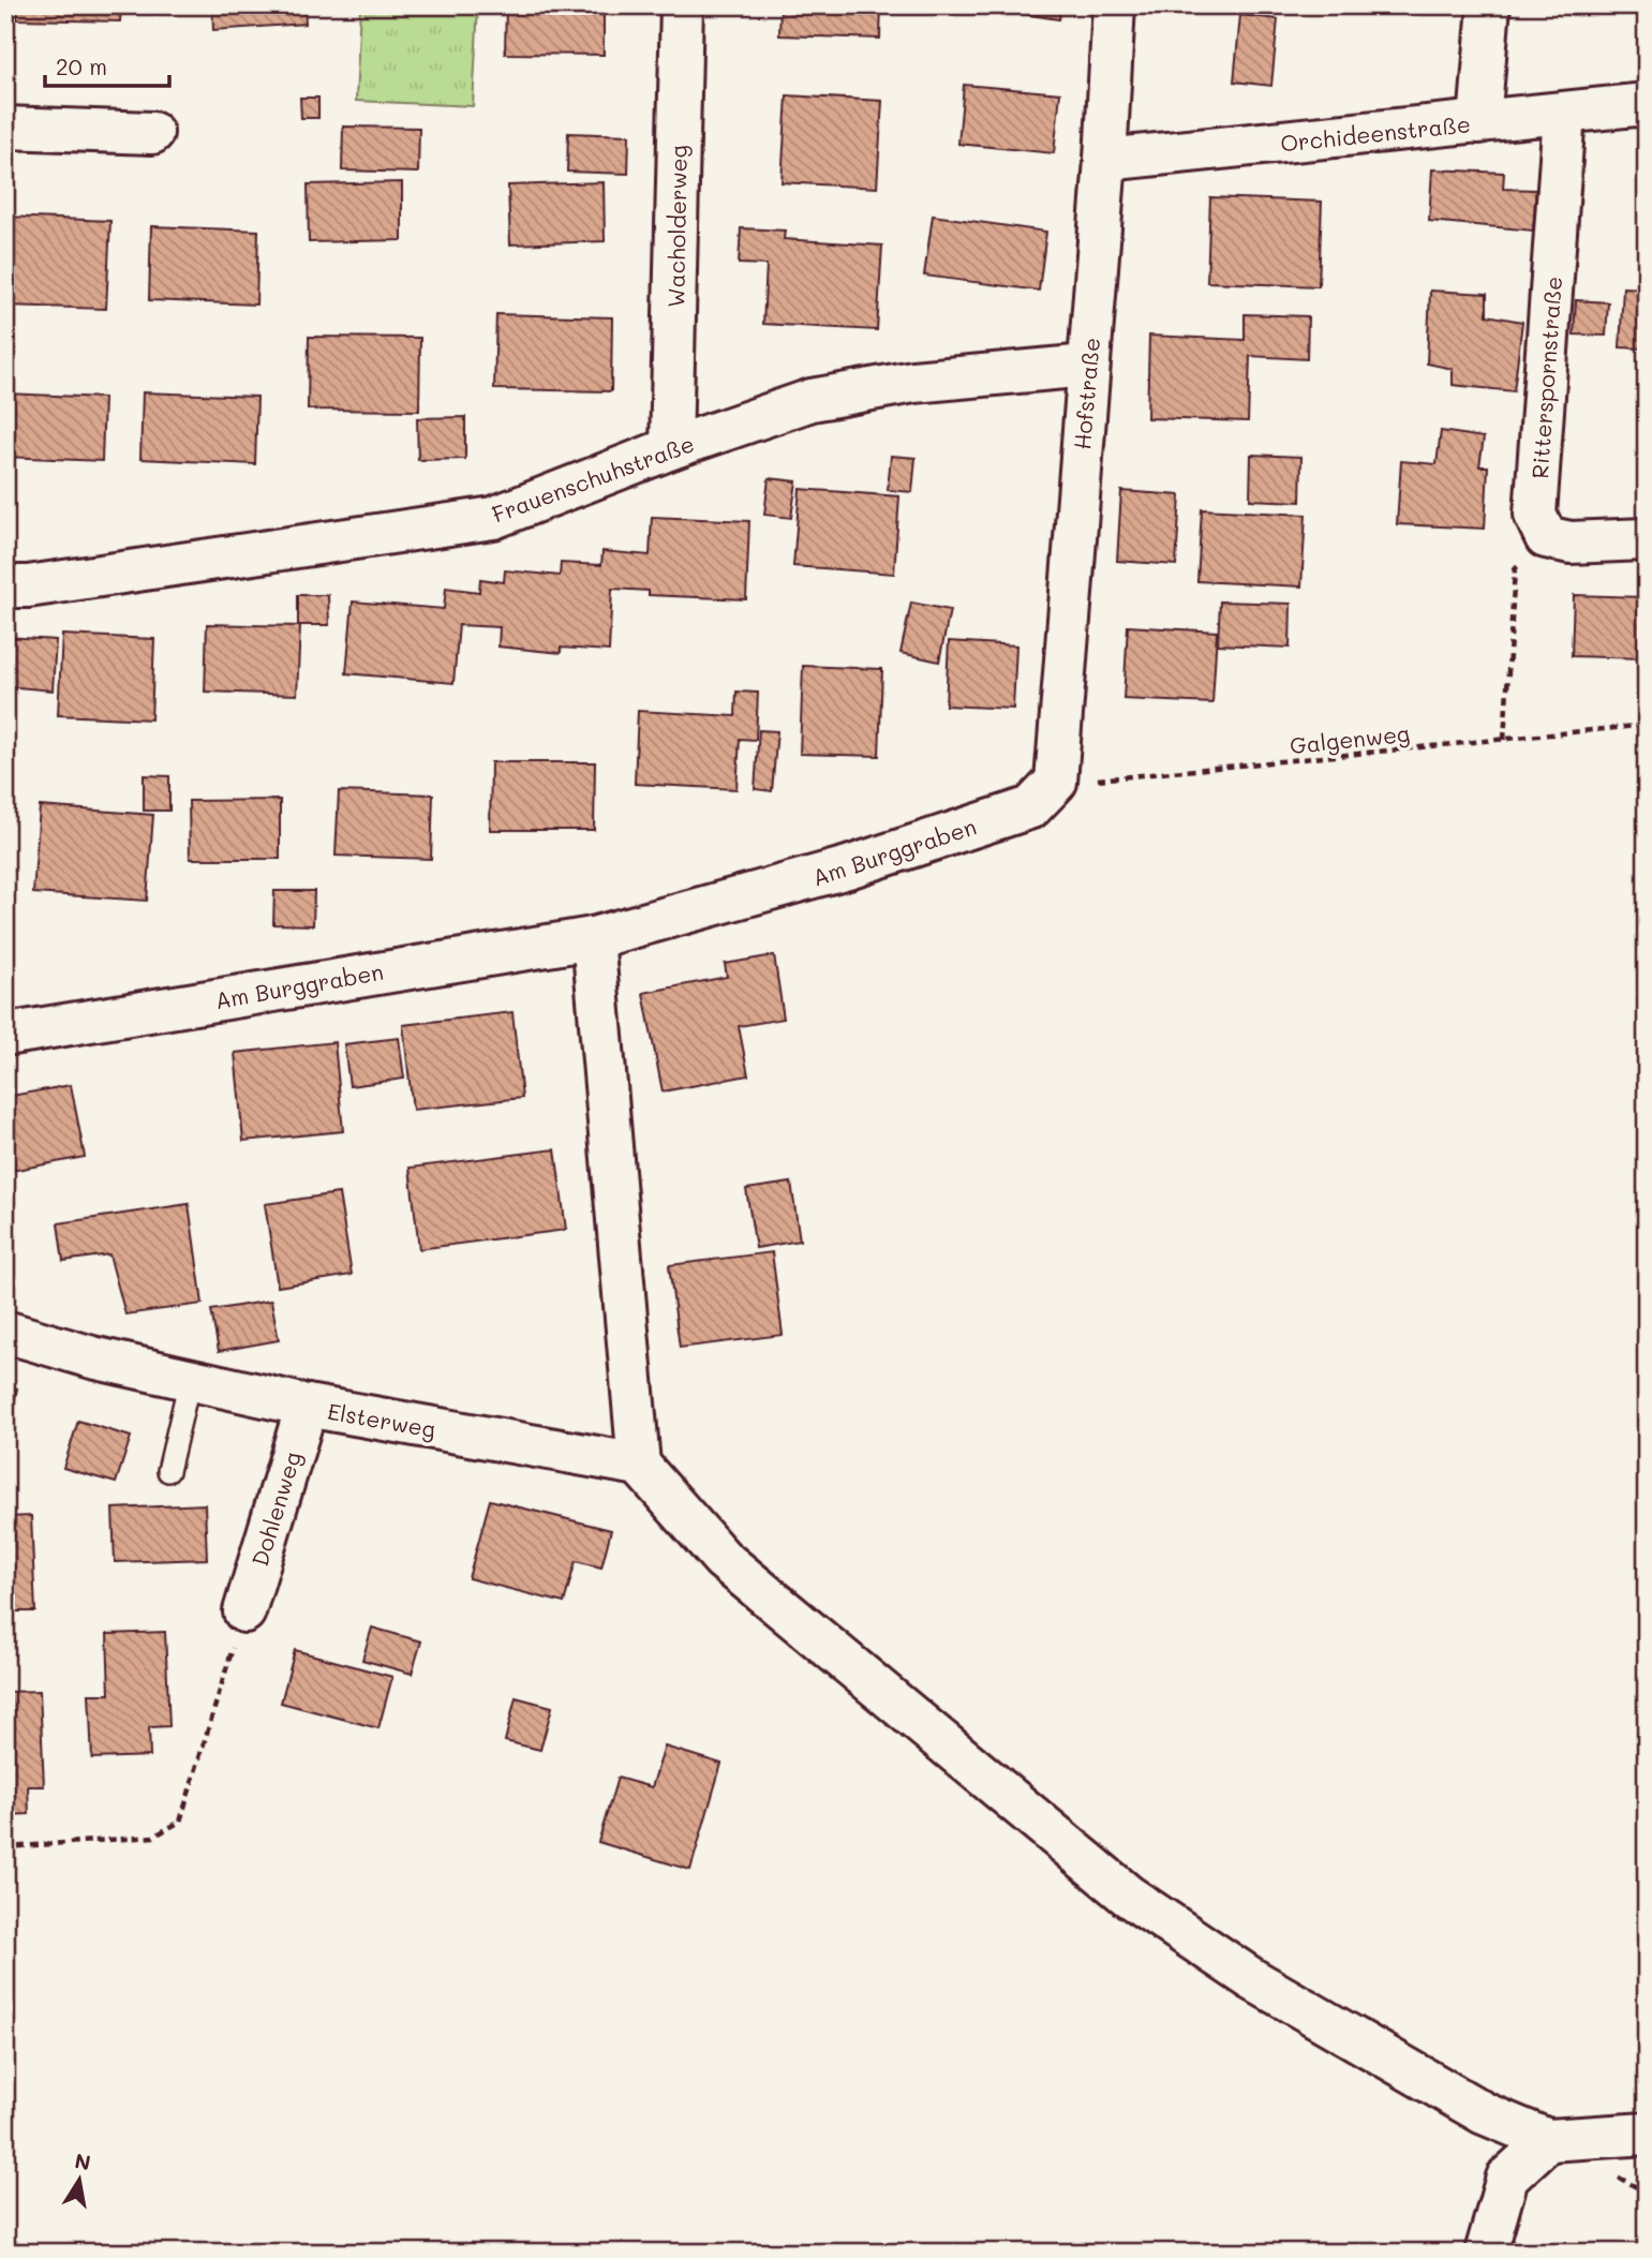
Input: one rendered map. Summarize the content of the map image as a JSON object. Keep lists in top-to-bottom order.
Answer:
{
  "streets": {
    "street": [
      "Orchideenstraße",
      "Wacholderweg",
      "Ritterspornstraße",
      "Hofstraße",
      "Frauenschuhstraße",
      "Am Burggraben",
      "Elsterweg",
      "Dohlenweg"
    ],
    "path": ["Galgenweg"]
  },
  "crossings": [
    ["Orchideenstraße", "Ritterspornstraße"],
    ["Orchideenstraße", "Hofstraße"],
    ["Wacholderweg", "Frauenschuhstraße"],
    ["Hofstraße", "Frauenschuhstraße"],
    ["Hofstraße", "Galgenweg"],
    ["Hofstraße", "Am Burggraben"],
    ["Galgenweg", "Am Burggraben"],
    ["Elsterweg", "Dohlenweg"]
  ],
  "scale_bar": "20 m",
  "north": "top"
}
